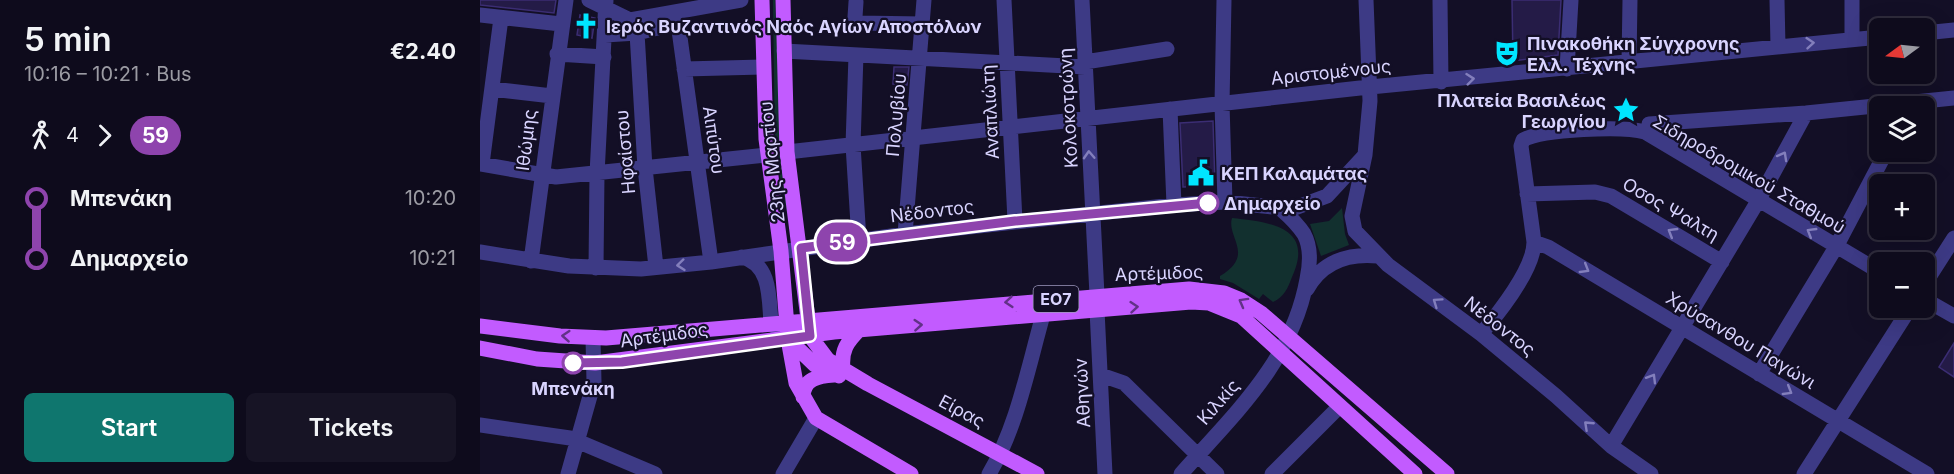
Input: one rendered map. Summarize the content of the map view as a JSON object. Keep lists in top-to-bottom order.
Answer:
{
  "streets": {
    "main road": [
      "23ης Μαρτίου",
      "Αρτέμιδος",
      "ΕΟ7",
      "Είρας"
    ],
    "street": [
      "Αριστομένους",
      "Κολοκοτρώνη",
      "Αναπλιώτη",
      "Πολυβίου",
      "Ιθώμης",
      "Αιπύτου",
      "Ηφαίστου",
      "Σιδηροδρομικού Σταθμού",
      "Οσος Ψαλτη",
      "Νέδοντος",
      "Χρύσανθου Παγώνι",
      "Αθηνών",
      "Κιλκίς"
    ]
  },
  "crossings": [
    ["Αριστομένους", "Κολοκοτρώνη"],
    ["Αριστομένους", "Αναπλιώτη"],
    ["Αριστομένους", "Πολυβίου"],
    ["Αριστομένους", "23ης Μαρτίου"],
    ["Αριστομένους", "Νέδοντος"],
    ["Κολοκοτρώνη", "Νέδοντος"],
    ["Κολοκοτρώνη", "Αρτέμιδος"],
    ["Κολοκοτρώνη", "Αθηνών"],
    ["Αναπλιώτη", "Νέδοντος"],
    ["Πολυβίου", "Νέδοντος"],
    ["Ιθώμης", "Νέδοντος"],
    ["Αιπύτου", "Νέδοντος"],
    ["Ηφαίστου", "Νέδοντος"],
    ["23ης Μαρτίου", "Νέδοντος"],
    ["23ης Μαρτίου", "Αρτέμιδος"],
    ["Σιδηροδρομικού Σταθμού", "Οσος Ψαλτη"],
    ["Αρτέμιδος", "Αθηνών"],
    ["Αρτέμιδος", "Κιλκίς"],
    ["Αρτέμιδος", "Είρας"]
  ],
  "one_way": ["Χρύσανθου Παγώνι"],
  "places": {
    "church": ["Ιερός Βυζαντινός Ναός Αγίων Αποστόλων"],
    "theatre": ["Πινακοθήκη Σύγχρονης Ελλ. Τέχνης"],
    "place": ["Πλατεία Βασιλέως Γεωργίου"],
    "public building": ["ΚΕΠ Καλαμάτας"],
    "other": ["Δημαρχείο", "Μπενάκη"]
  },
  "lines": ["bus line 59"],
  "north": "left",
  "page": {
    "heading": ["5 min", "10:16 – 10:21 · Bus", "€2.40"],
    "on_map": "59",
    "map_buttons": ["+", "−"],
    "legs": ["4", "59"],
    "list": [
      {
        "name": "Μπενάκη",
        "value": "10:20"
      },
      {
        "name": "Δημαρχείο",
        "value": "10:21"
      }
    ],
    "buttons": ["Start", "Tickets"]
  }
}
